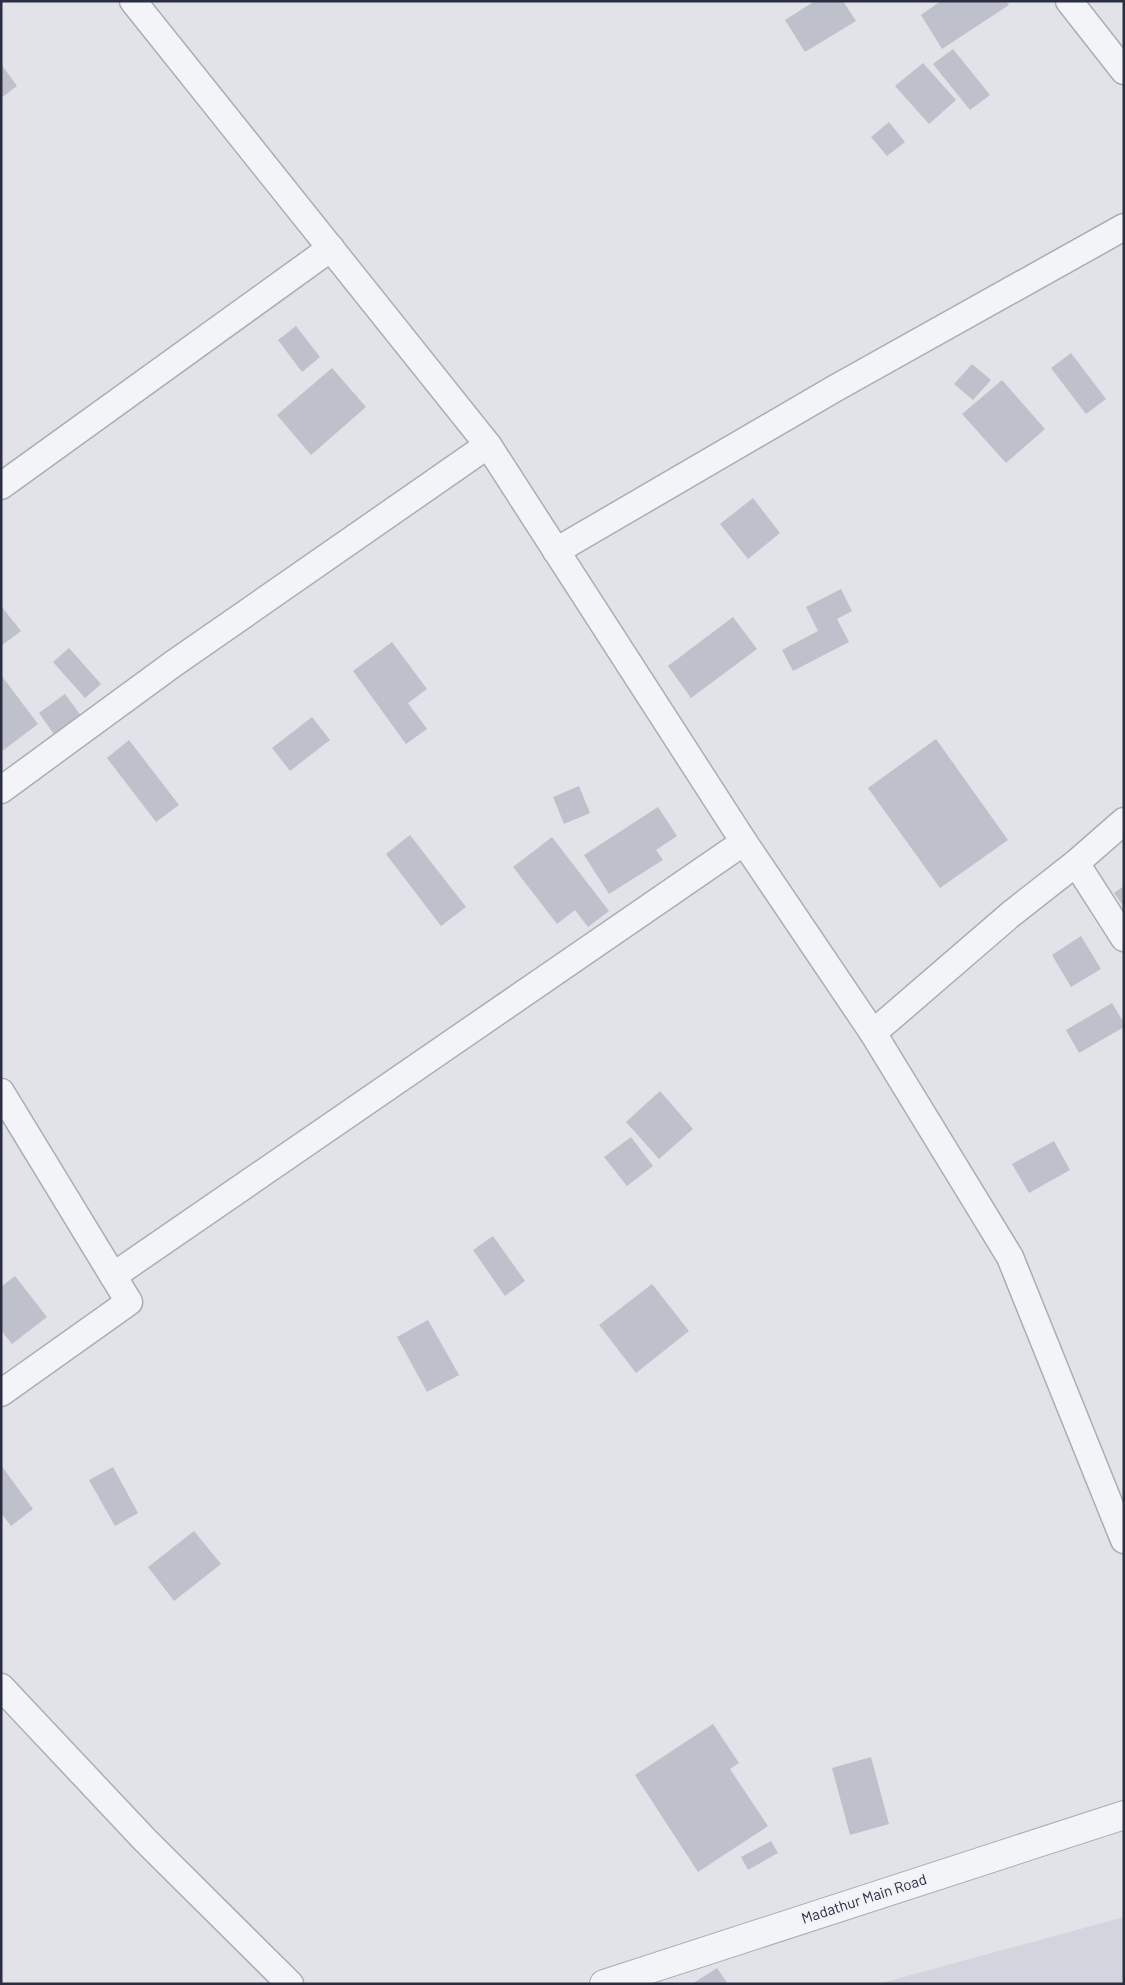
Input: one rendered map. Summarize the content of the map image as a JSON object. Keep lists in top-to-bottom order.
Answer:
{
  "streets": {
    "street": ["Madathur Main Road"]
  }
}
